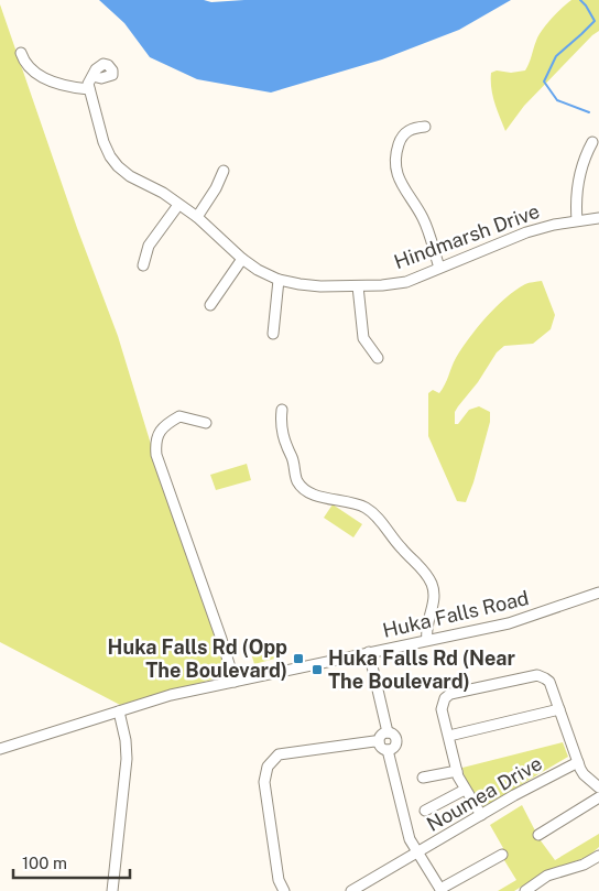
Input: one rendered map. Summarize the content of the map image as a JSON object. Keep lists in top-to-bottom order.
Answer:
{
  "streets": {
    "street": ["Hindmarsh Drive", "Huka Falls Road", "Noumea Drive"]
  },
  "places": {
    "transit": ["Huka Falls Rd (Opp The Boulevard)", "Huka Falls Rd (Near The Boulevard)"]
  },
  "scale_bar": "100 m"
}
